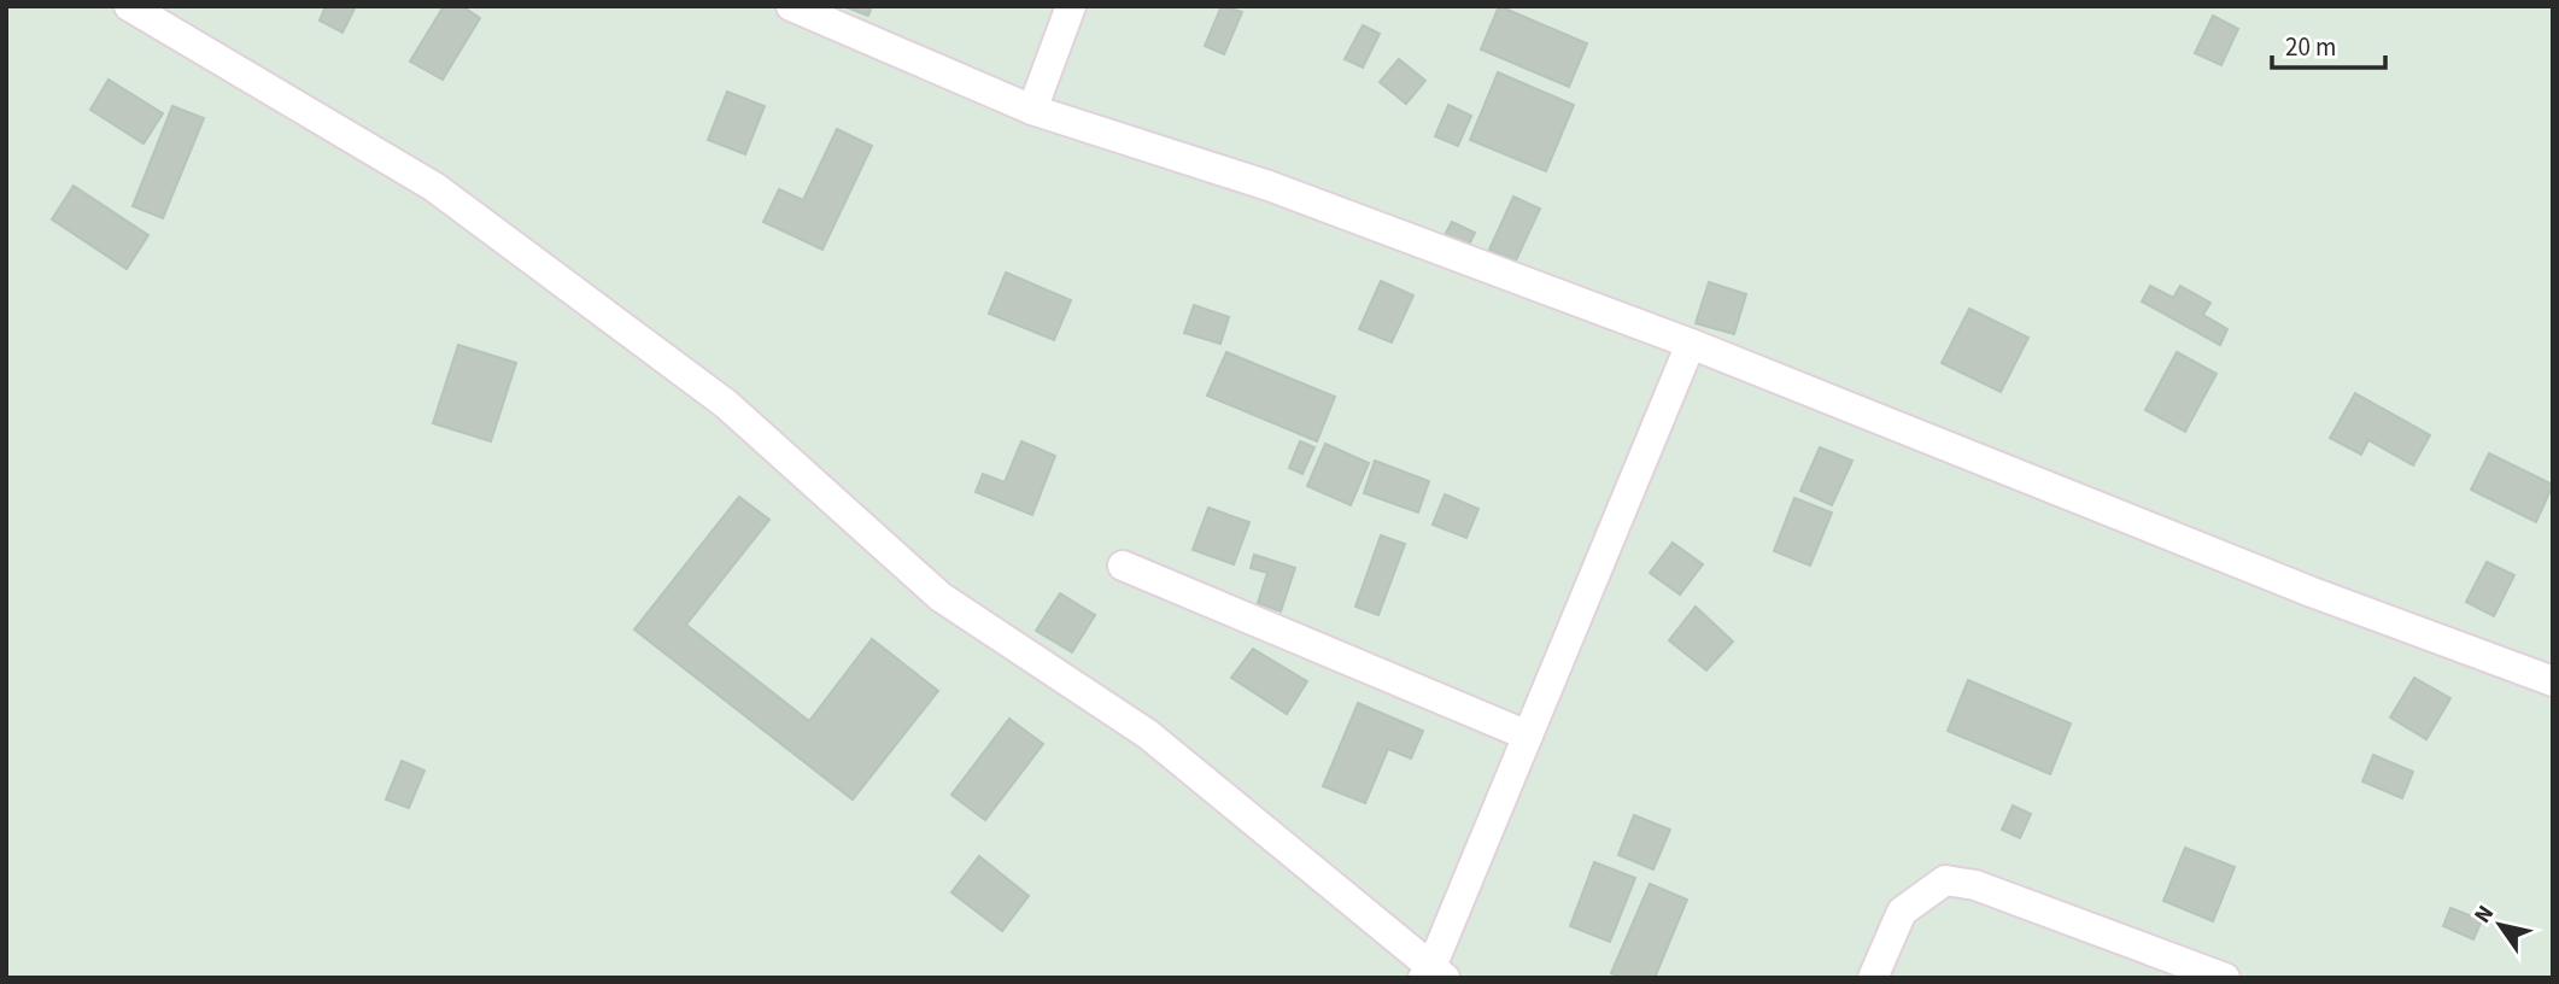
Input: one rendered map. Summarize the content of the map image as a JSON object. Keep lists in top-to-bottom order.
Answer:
{
  "scale_bar": "20 m",
  "north": "top left"
}
